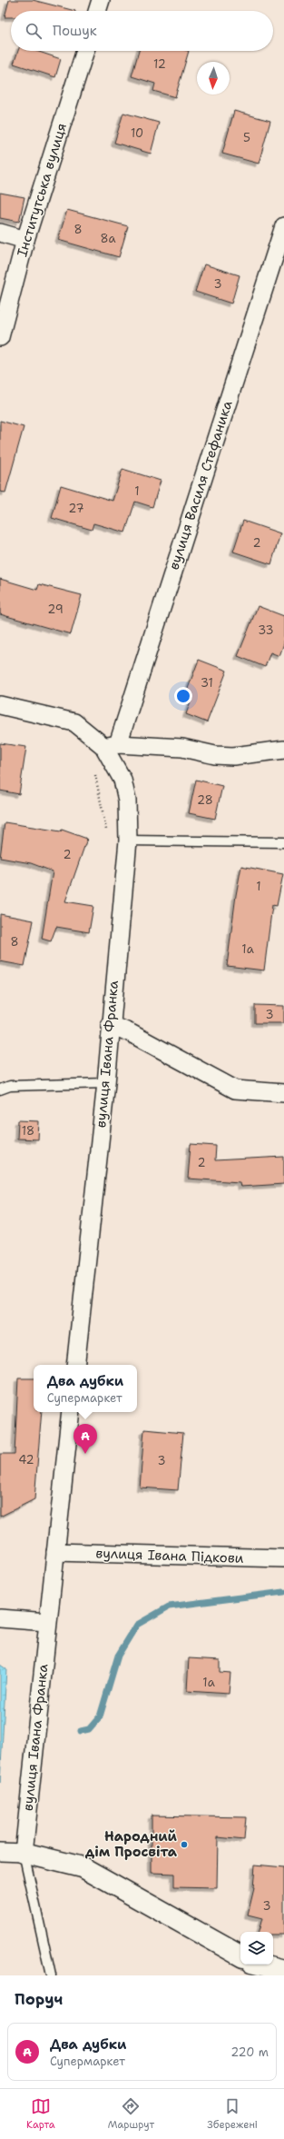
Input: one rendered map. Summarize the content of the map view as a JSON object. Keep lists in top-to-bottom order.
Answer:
{
  "streets": {
    "street": [
      "Інститутська вулиця",
      "вулиця Василя Стефаника",
      "вулиця Івана Франка",
      "вулиця Івана Підкови"
    ]
  },
  "crossings": [
    ["вулиця Василя Стефаника", "вулиця Івана Франка"],
    ["вулиця Івана Франка", "вулиця Івана Підкови"]
  ],
  "places": ["Народний дім Просвіта"],
  "house_numbers": [
    "12",
    "10",
    "5",
    "8",
    "8а",
    "3",
    "1",
    "27",
    "2",
    "29",
    "33",
    "31",
    "28",
    "2",
    "1",
    "8",
    "1а",
    "3",
    "18",
    "2",
    "42",
    "3",
    "1а",
    "3"
  ],
  "north": "bottom",
  "page": {
    "search": "Пошук",
    "popup": ["Два дубки", "Супермаркет"],
    "pins": "A",
    "heading": "Поруч",
    "list": [
      {
        "mark": "A",
        "name": "Два дубки",
        "note": "Супермаркет",
        "value": "220 m"
      }
    ],
    "nav": ["Карта", "Маршрут", "Збережені"]
  }
}
